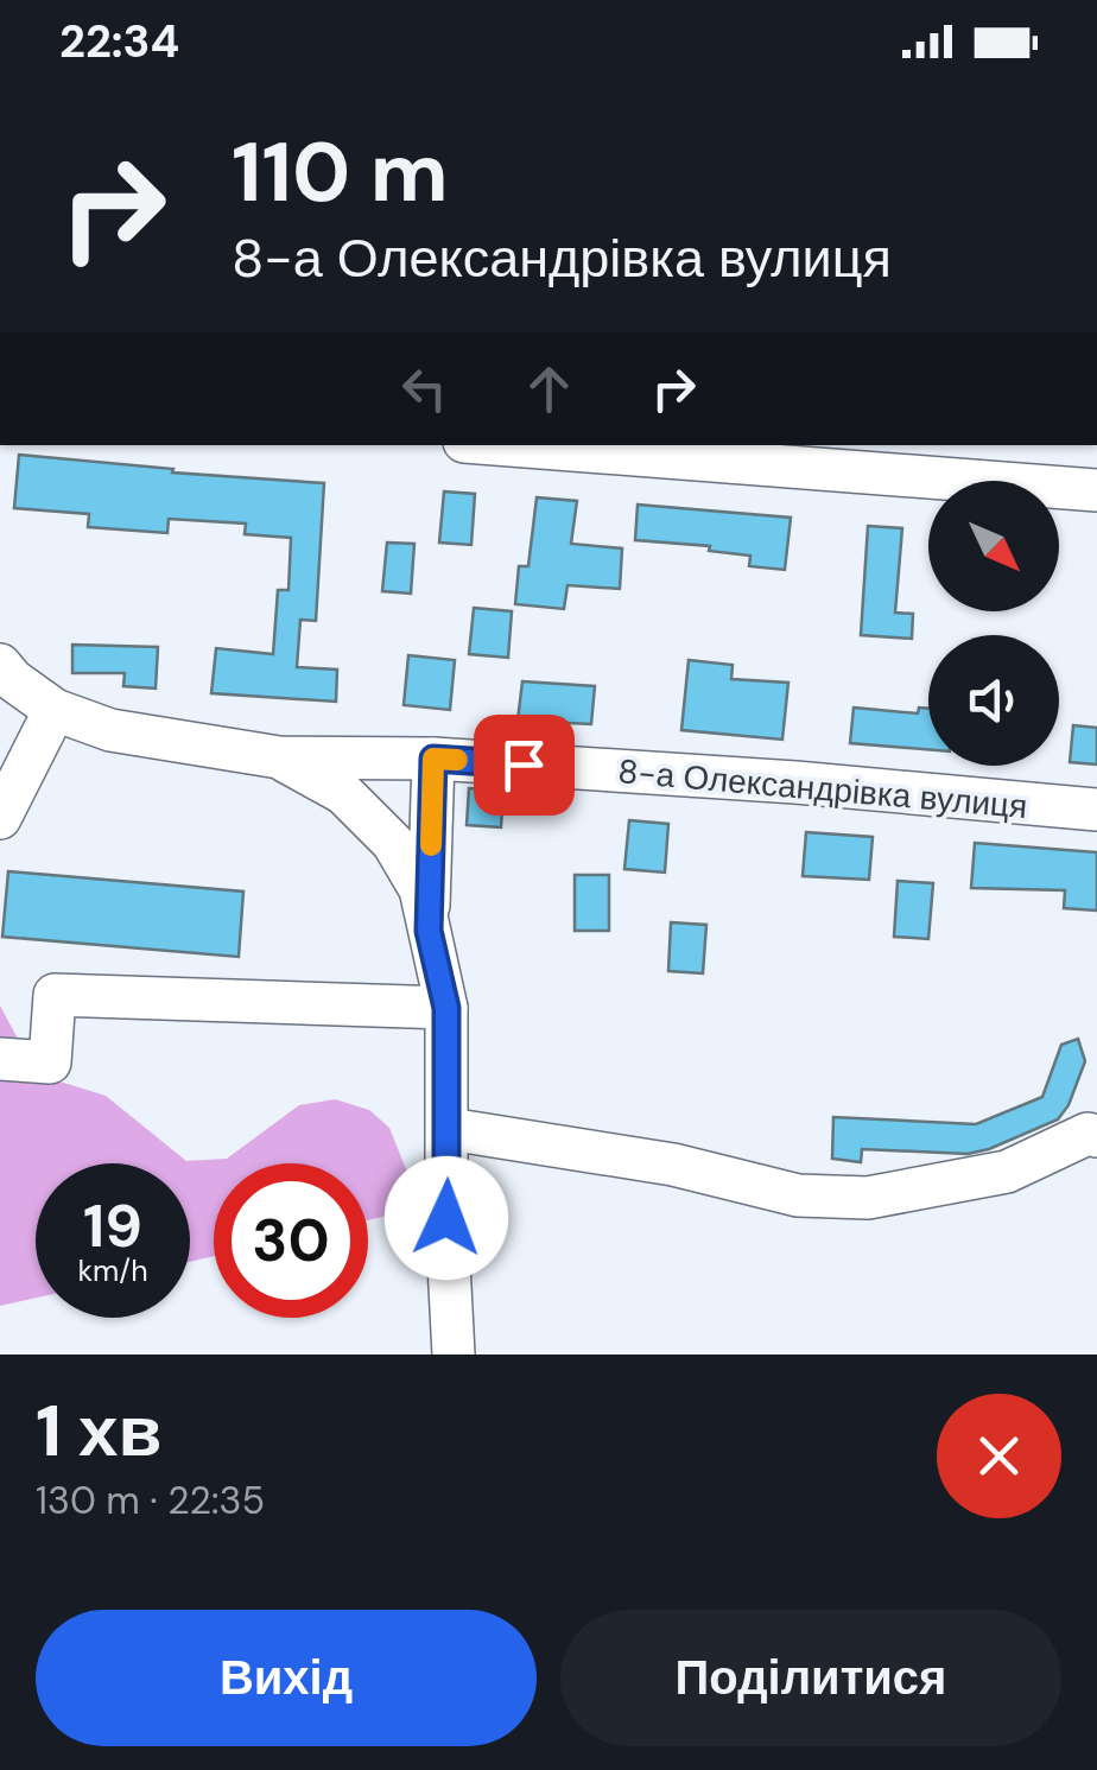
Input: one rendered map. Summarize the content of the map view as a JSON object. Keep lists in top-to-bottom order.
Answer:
{
  "streets": {
    "street": ["8-а Олександрівка вулиця"]
  },
  "north": "bottom right",
  "page": {
    "status": "22:34",
    "turn": ["110 m", "8-а Олександрівка вулиця"],
    "speed": "19 km/h",
    "limit": "30",
    "heading": ["1 хв", "130 m · 22:35"],
    "buttons": ["Вихід", "Поділитися"]
  }
}
